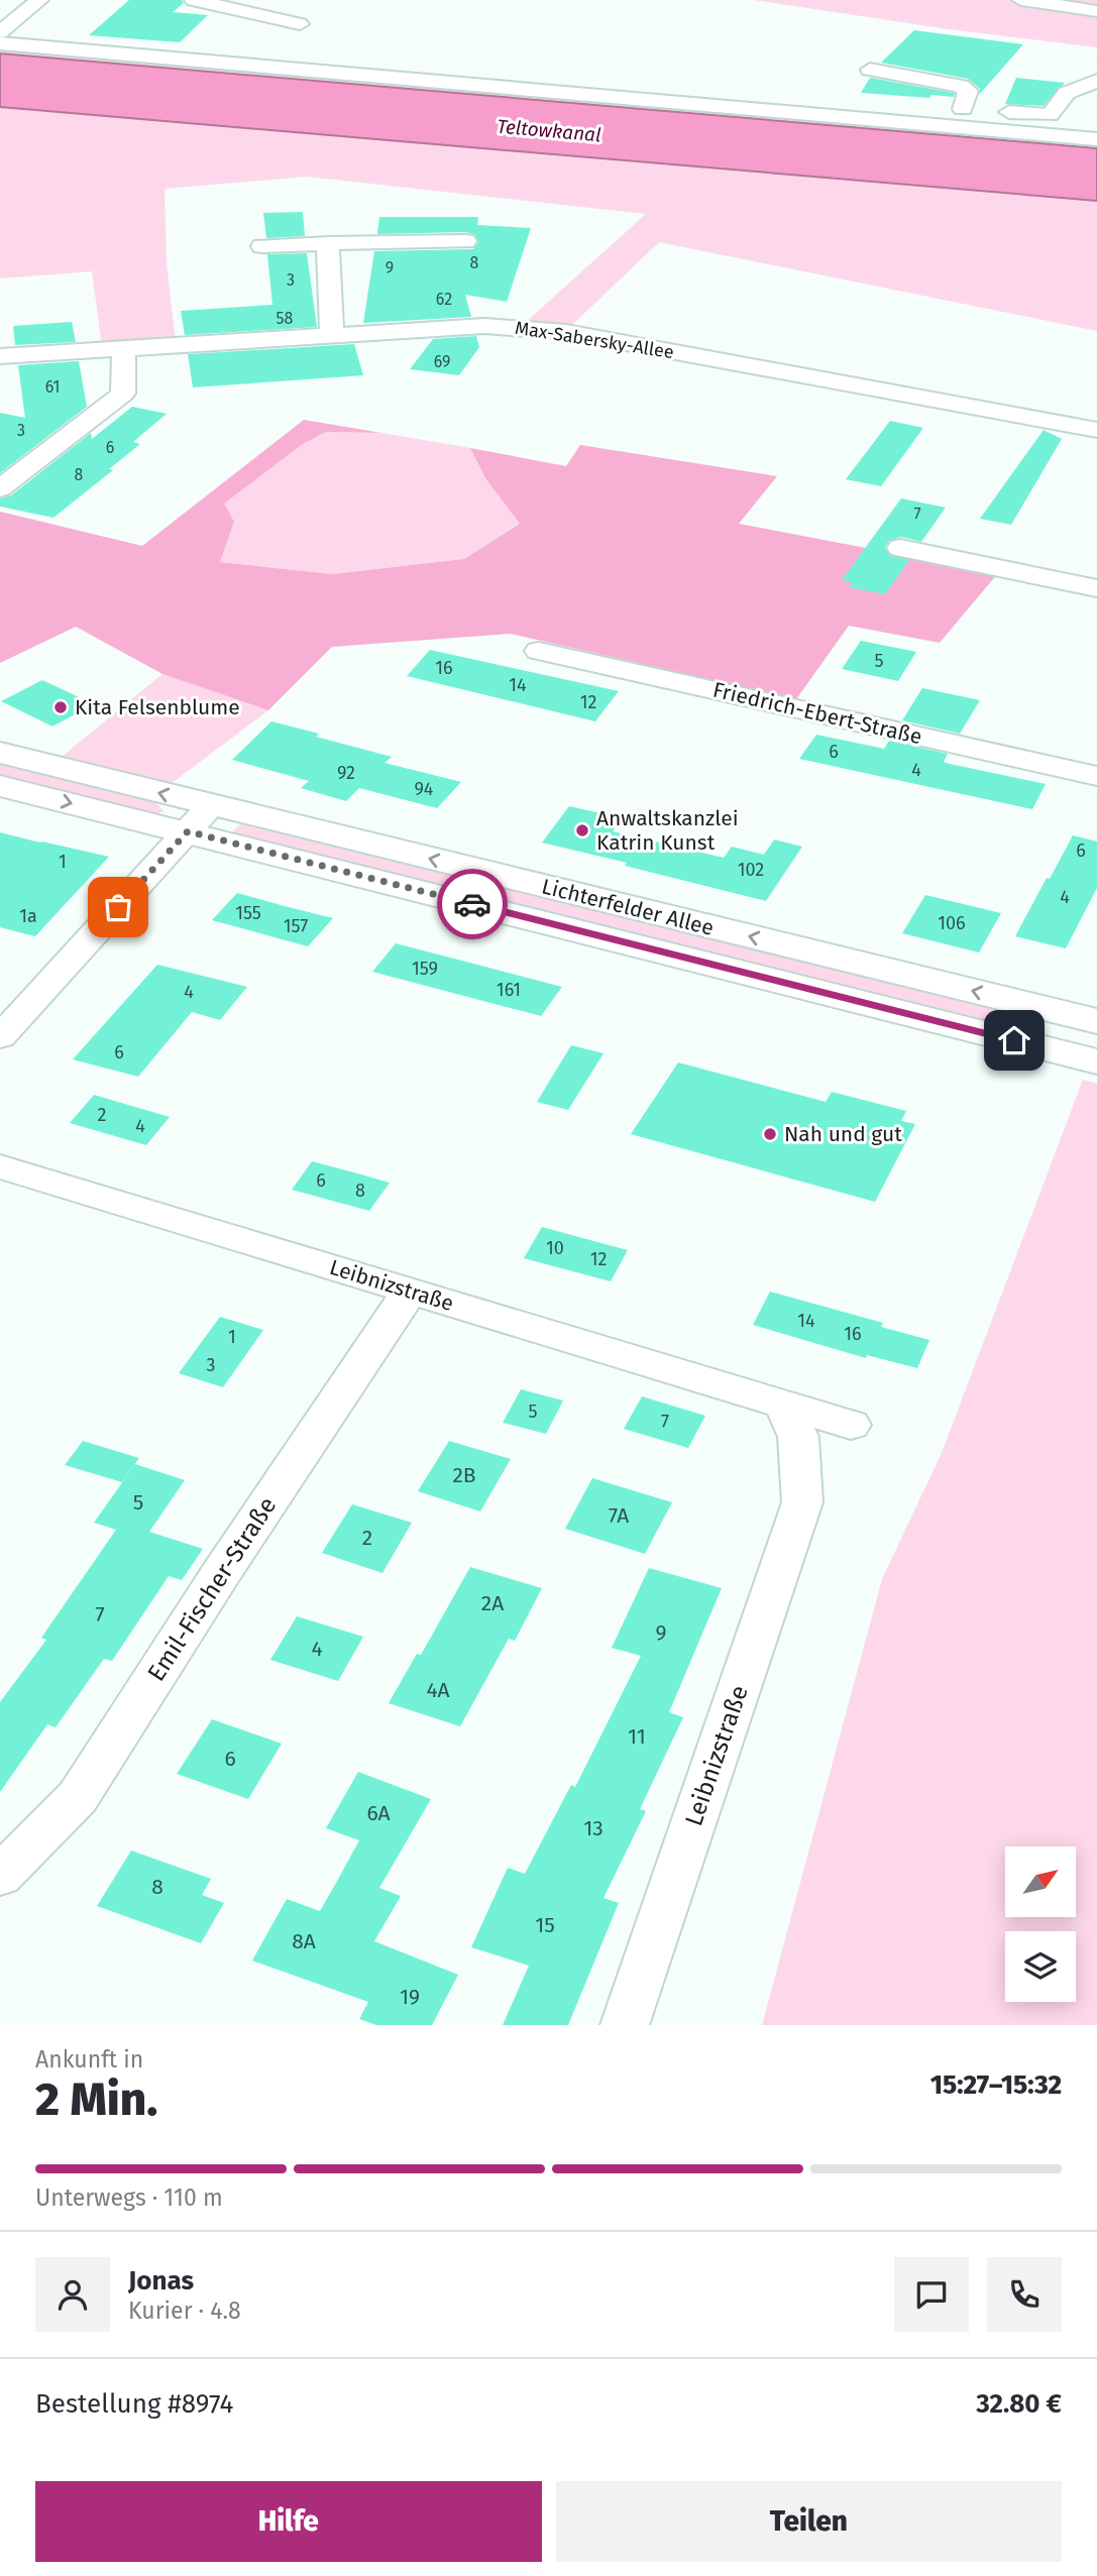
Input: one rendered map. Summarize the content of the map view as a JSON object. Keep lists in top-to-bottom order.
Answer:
{
  "streets": {
    "main road": ["Lichterfelder Allee"],
    "street": [
      "Max-Sabersky-Allee",
      "Friedrich-Ebert-Straße",
      "Leibnizstraße",
      "Emil-Fischer-Straße"
    ]
  },
  "crossings": [
    ["Leibnizstraße", "Emil-Fischer-Straße"]
  ],
  "water": ["Teltowkanal"],
  "places": ["Kita Felsenblume", "Anwaltskanzlei Katrin Kunst", "Nah und gut"],
  "house_numbers": [
    "8",
    "9",
    "3",
    "62",
    "58",
    "69",
    "61",
    "3",
    "6",
    "8",
    "7",
    "5",
    "16",
    "14",
    "12",
    "6",
    "4",
    "92",
    "94",
    "6",
    "1",
    "102",
    "4",
    "155",
    "1a",
    "106",
    "157",
    "159",
    "161",
    "4",
    "6",
    "2",
    "4",
    "6",
    "8",
    "10",
    "12",
    "14",
    "16",
    "1",
    "3",
    "5",
    "7",
    "2B",
    "5",
    "7A",
    "2",
    "2A",
    "7",
    "9",
    "4",
    "4A",
    "11",
    "6",
    "6A",
    "13",
    "8",
    "15",
    "8A",
    "19"
  ],
  "north": "top right",
  "page": {
    "heading": ["2 Min.", "Ankunft in", "15:27–15:32"],
    "panel": [
      "Jonas",
      "Kurier · 4.8",
      "Bestellung #8974",
      "32.80 €"
    ],
    "bar": "Unterwegs · 110 m",
    "buttons": ["Hilfe", "Teilen"]
  }
}
